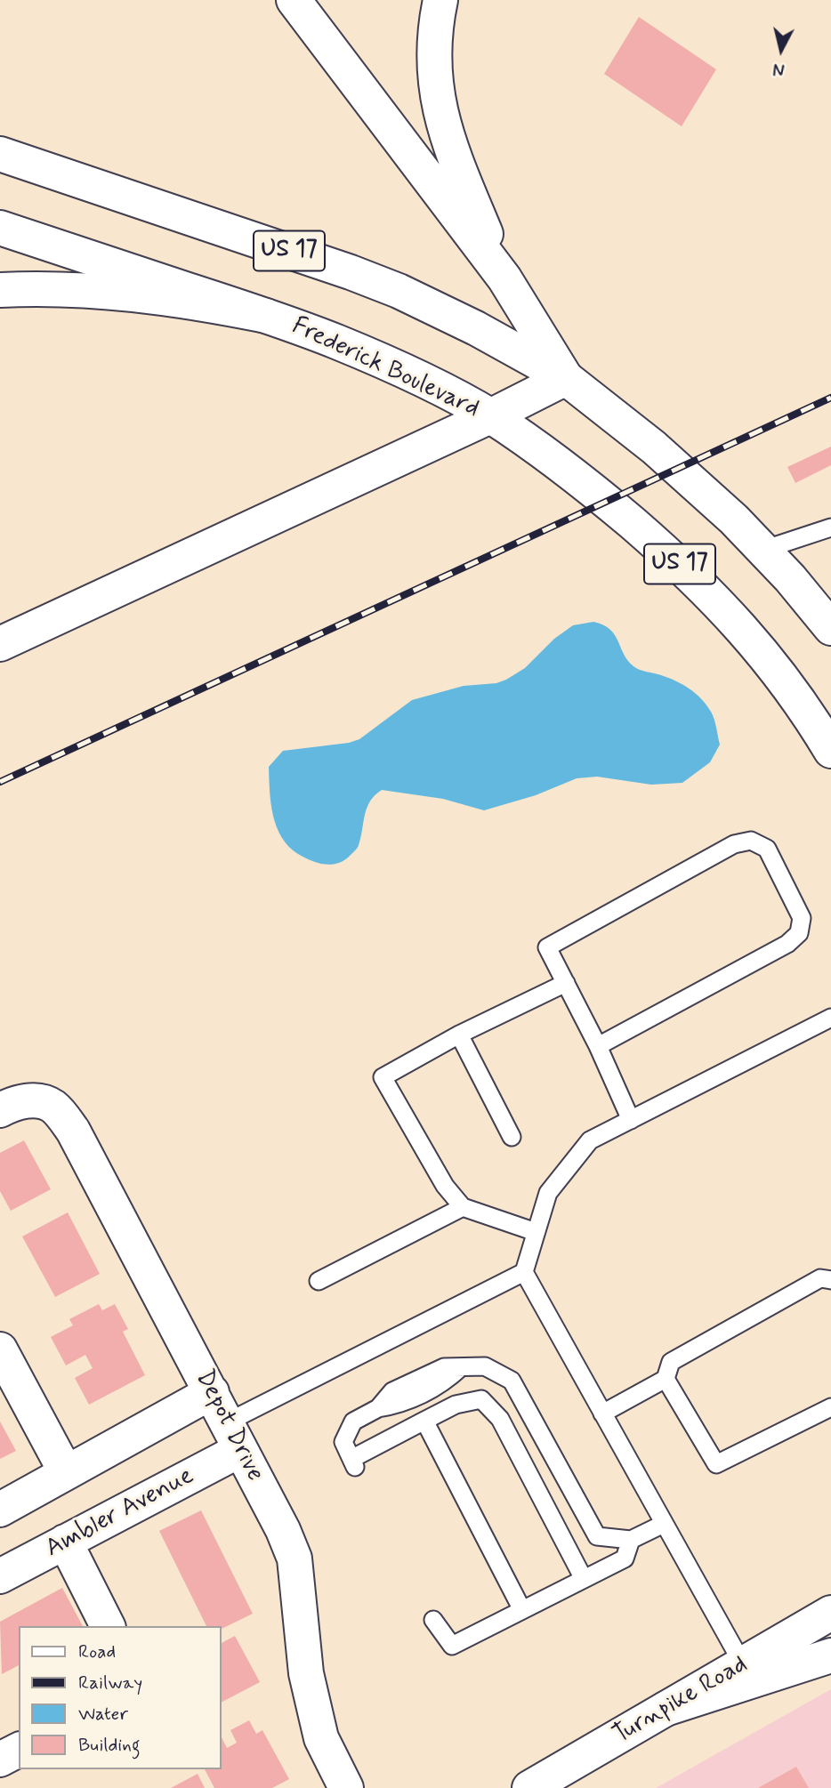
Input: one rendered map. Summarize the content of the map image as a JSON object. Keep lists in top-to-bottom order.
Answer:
{
  "streets": {
    "main road": [
      "US 17",
      "Frederick Boulevard",
      "Depot Drive",
      "Ambler Avenue",
      "Turnpike Road"
    ]
  },
  "crossings": [
    ["Depot Drive", "Ambler Avenue"]
  ],
  "legend": [
    "Road",
    "Railway",
    "Water",
    "Building"
  ],
  "north": "bottom"
}
